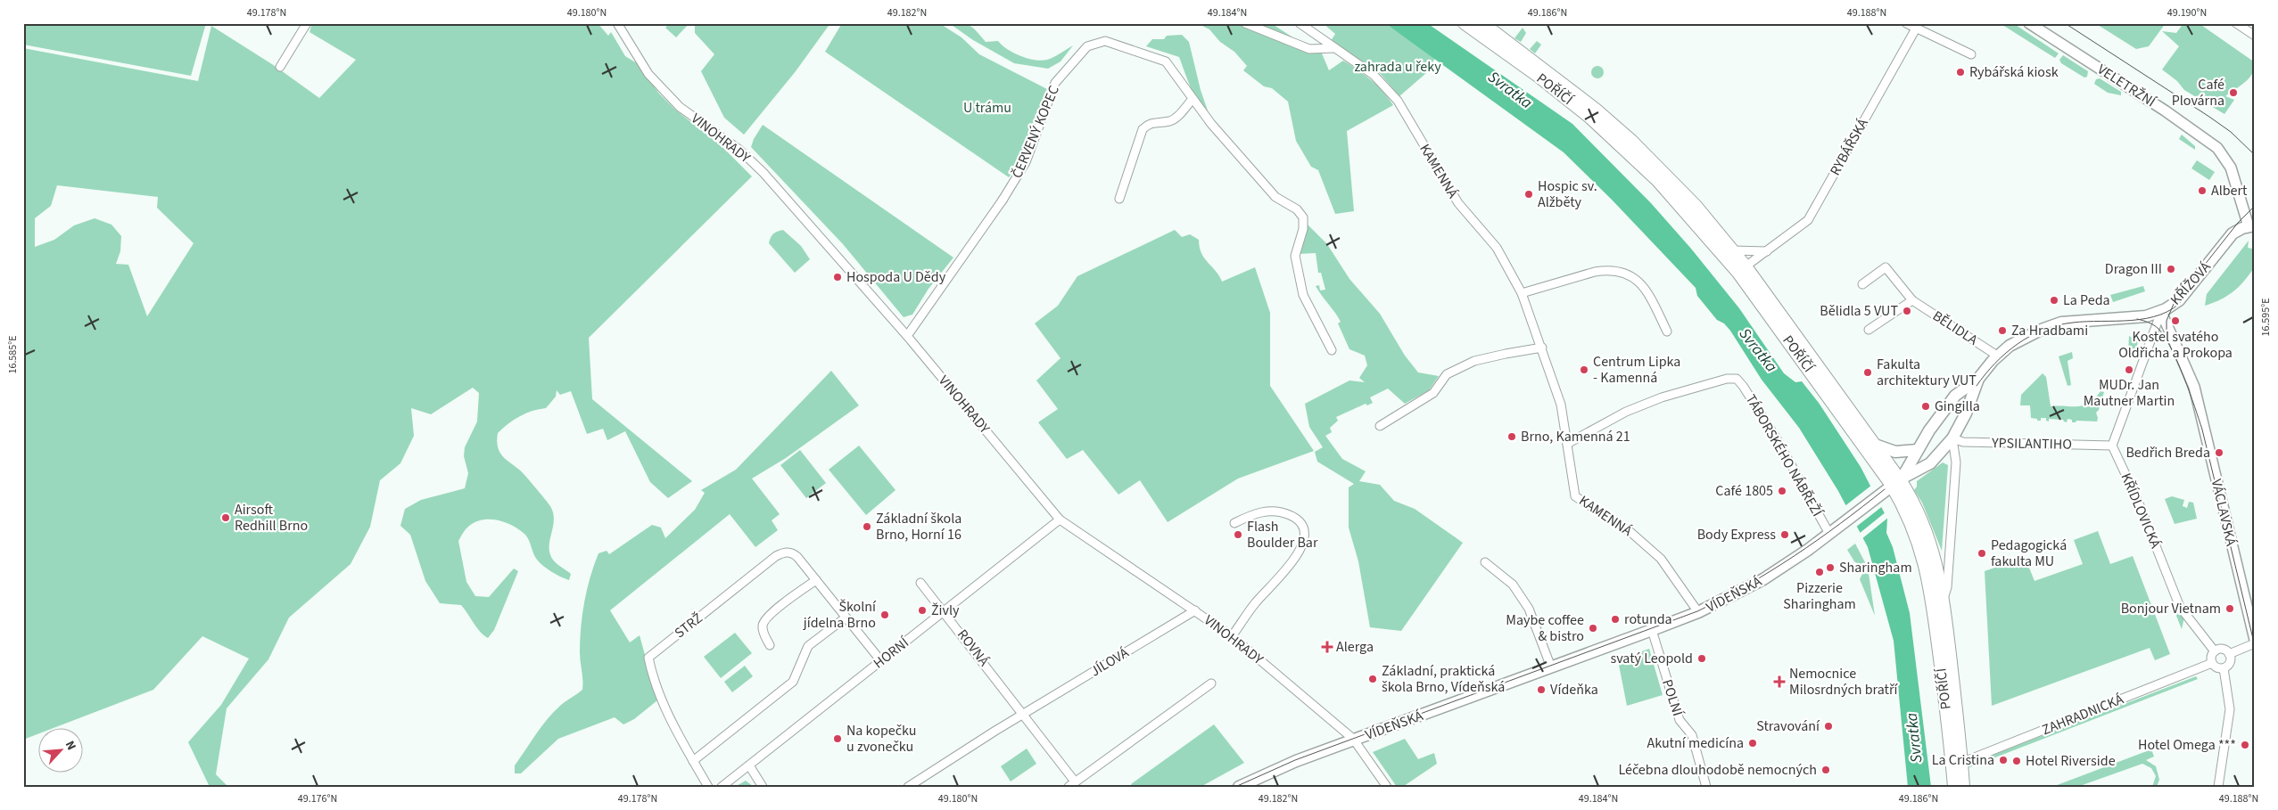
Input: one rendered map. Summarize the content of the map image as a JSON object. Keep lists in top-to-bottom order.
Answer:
{
  "streets": {
    "main road": ["POŘÍČÍ", "KŘÍŽOVÁ", "VÍDEŇSKÁ"],
    "street": [
      "VELETRŽNÍ",
      "ČERVENÝ KOPEC",
      "VINOHRADY",
      "RYBÁŘSKÁ",
      "KAMENNÁ",
      "BĚLIDLA",
      "YPSILANTIHO",
      "TÁBORSKÉHO NÁBŘEŽÍ",
      "KŘÍDLOVICKÁ",
      "VÁCLAVSKÁ",
      "STRŽ",
      "ROVNÁ",
      "HORNÍ",
      "JÍLOVÁ",
      "POLNÍ",
      "ZAHRADNICKÁ"
    ]
  },
  "crossings": [
    ["VELETRŽNÍ", "KŘÍŽOVÁ"],
    ["POŘÍČÍ", "RYBÁŘSKÁ"],
    ["POŘÍČÍ", "KŘÍŽOVÁ"],
    ["POŘÍČÍ", "YPSILANTIHO"],
    ["POŘÍČÍ", "VÍDEŇSKÁ"],
    ["POŘÍČÍ", "ZAHRADNICKÁ"],
    ["ČERVENÝ KOPEC", "VINOHRADY"],
    ["VINOHRADY", "VÍDEŇSKÁ"],
    ["VINOHRADY", "HORNÍ"],
    ["VINOHRADY", "JÍLOVÁ"],
    ["KAMENNÁ", "TÁBORSKÉHO NÁBŘEŽÍ"],
    ["KAMENNÁ", "VÍDEŇSKÁ"],
    ["KŘÍŽOVÁ", "BĚLIDLA"],
    ["KŘÍŽOVÁ", "YPSILANTIHO"],
    ["KŘÍŽOVÁ", "VÁCLAVSKÁ"],
    ["KŘÍŽOVÁ", "VÍDEŇSKÁ"],
    ["YPSILANTIHO", "KŘÍDLOVICKÁ"],
    ["TÁBORSKÉHO NÁBŘEŽÍ", "VÍDEŇSKÁ"],
    ["KŘÍDLOVICKÁ", "ZAHRADNICKÁ"],
    ["VÍDEŇSKÁ", "POLNÍ"],
    ["STRŽ", "HORNÍ"],
    ["ROVNÁ", "HORNÍ"],
    ["ROVNÁ", "JÍLOVÁ"]
  ],
  "water": ["Svratka"],
  "parks": ["zahrada u řeky", "U trámu"],
  "places": {
    "other": [
      "Rybářská kiosk",
      "Café Plovárna",
      "Albert",
      "Hospic sv. Alžběty",
      "Dragon III",
      "Hospoda U Dědy",
      "La Peda",
      "Bělidla 5 VUT",
      "Kostel svatého Oldřicha a Prokopa",
      "Za Hradbami",
      "Centrum Lipka - Kamenná",
      "MUDr. Jan Mautner Martin",
      "Fakulta architektury VUT",
      "Gingilla",
      "Brno, Kamenná 21",
      "Bedřich Breda",
      "Café 1805",
      "Airsoft Redhill Brno",
      "Základní škola Brno, Horní 16",
      "Flash Boulder Bar",
      "Body Express",
      "Pedagogická fakulta MU",
      "Sharingham",
      "Pizzerie Sharingham",
      "Bonjour Vietnam",
      "Živly",
      "Školní jídelna Brno",
      "rotunda",
      "Maybe coffee & bistro",
      "svatý Leopold",
      "Základní, praktická škola Brno, Vídeňská",
      "Vídeňka",
      "Stravování",
      "Na kopečku u zvonečku",
      "Akutní medicína",
      "Hotel Omega ***",
      "La Cristina",
      "Hotel Riverside",
      "Léčebna dlouhodobě nemocných"
    ],
    "health": ["Alerga", "Nemocnice Milosrdných bratří"]
  },
  "north": "top right",
  "coordinates": [
    "49.178°N",
    "49.180°N",
    "49.182°N",
    "49.184°N",
    "49.186°N",
    "49.188°N",
    "49.190°N",
    "16.595°E",
    "16.585°E",
    "49.176°N"
  ]
}
